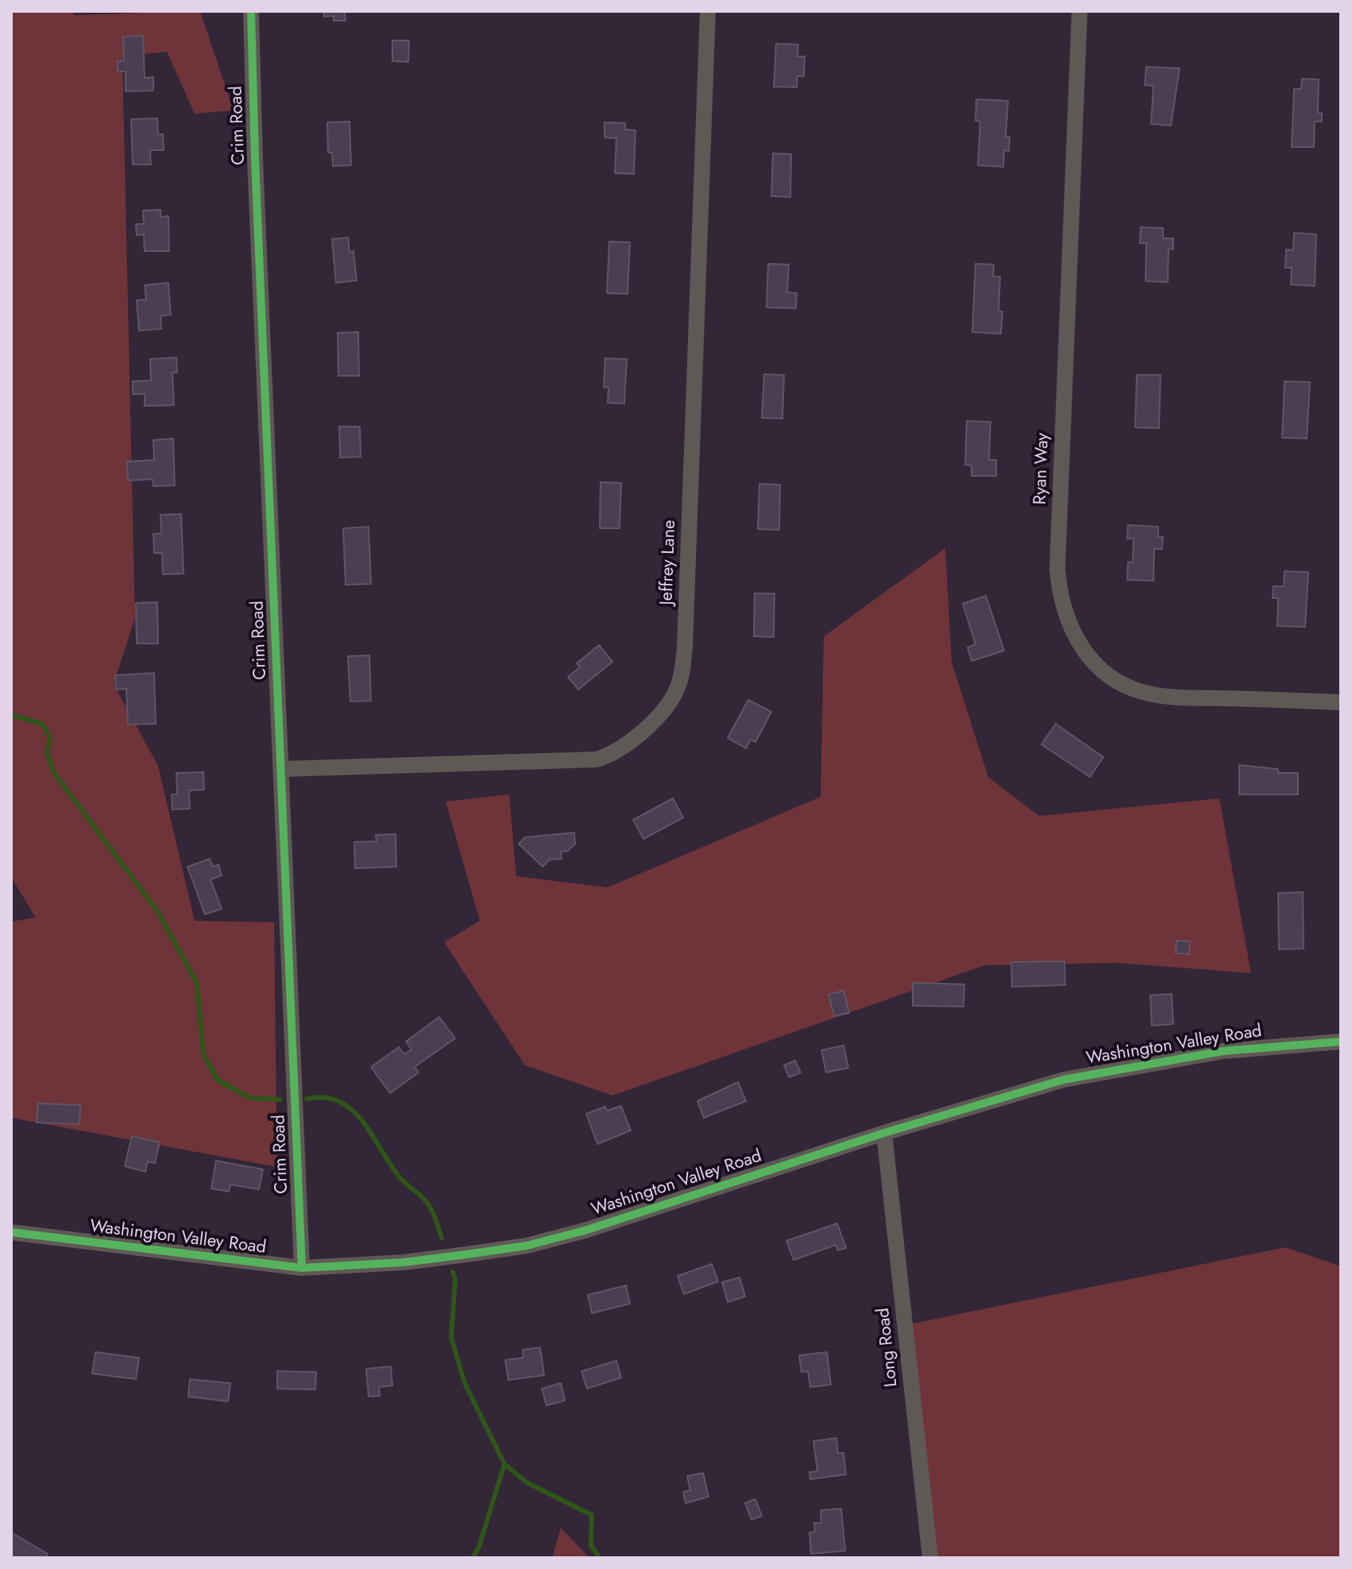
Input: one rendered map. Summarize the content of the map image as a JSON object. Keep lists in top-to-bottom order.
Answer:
{
  "streets": {
    "street": [
      "Crim Road",
      "Ryan Way",
      "Jeffrey Lane",
      "Washington Valley Road",
      "Long Road"
    ]
  },
  "crossings": [
    ["Crim Road", "Jeffrey Lane"],
    ["Crim Road", "Washington Valley Road"],
    ["Washington Valley Road", "Long Road"]
  ]
}
